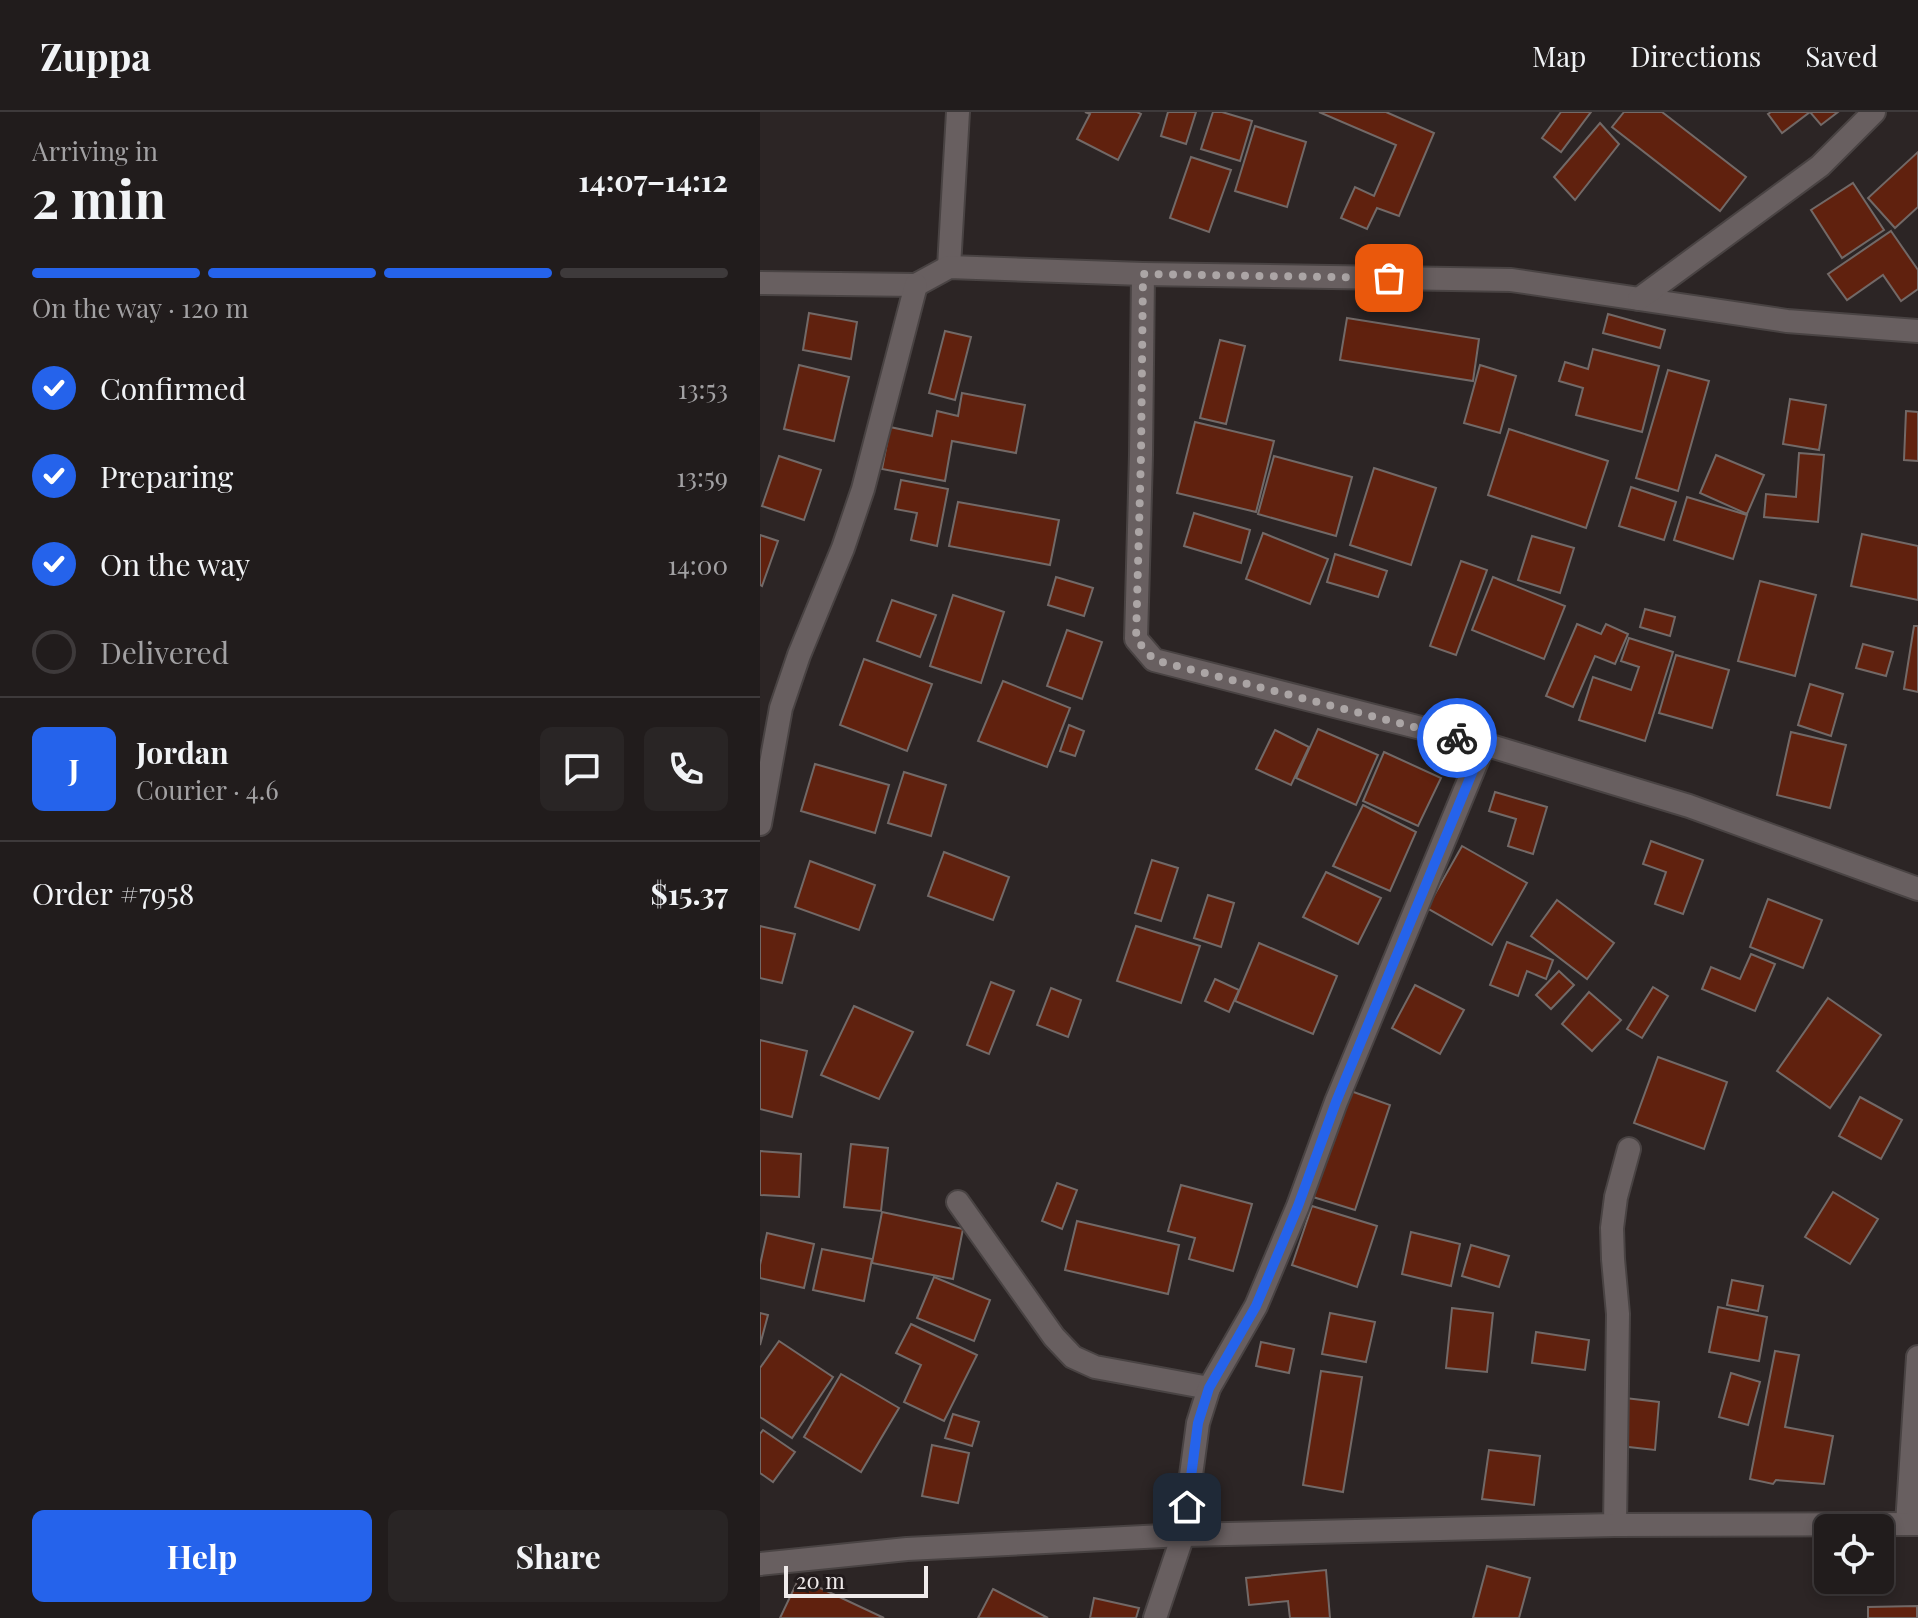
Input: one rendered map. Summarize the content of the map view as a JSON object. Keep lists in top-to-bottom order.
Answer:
{
  "scale_bar": "20 m",
  "page": {
    "header": "Zuppa",
    "nav": ["Map", "Directions", "Saved"],
    "heading": ["2 min", "Arriving in", "14:07–14:12"],
    "panel": [
      "Jordan",
      "Courier · 4.6",
      "Order #7958",
      "$15.37"
    ],
    "bar": "On the way · 120 m",
    "list": [
      ["Confirmed", "13:53"],
      ["Preparing", "13:59"],
      ["On the way", "14:00"],
      "Delivered"
    ],
    "round": "J",
    "buttons": ["Help", "Share"],
    "scale": "20 m"
  }
}
